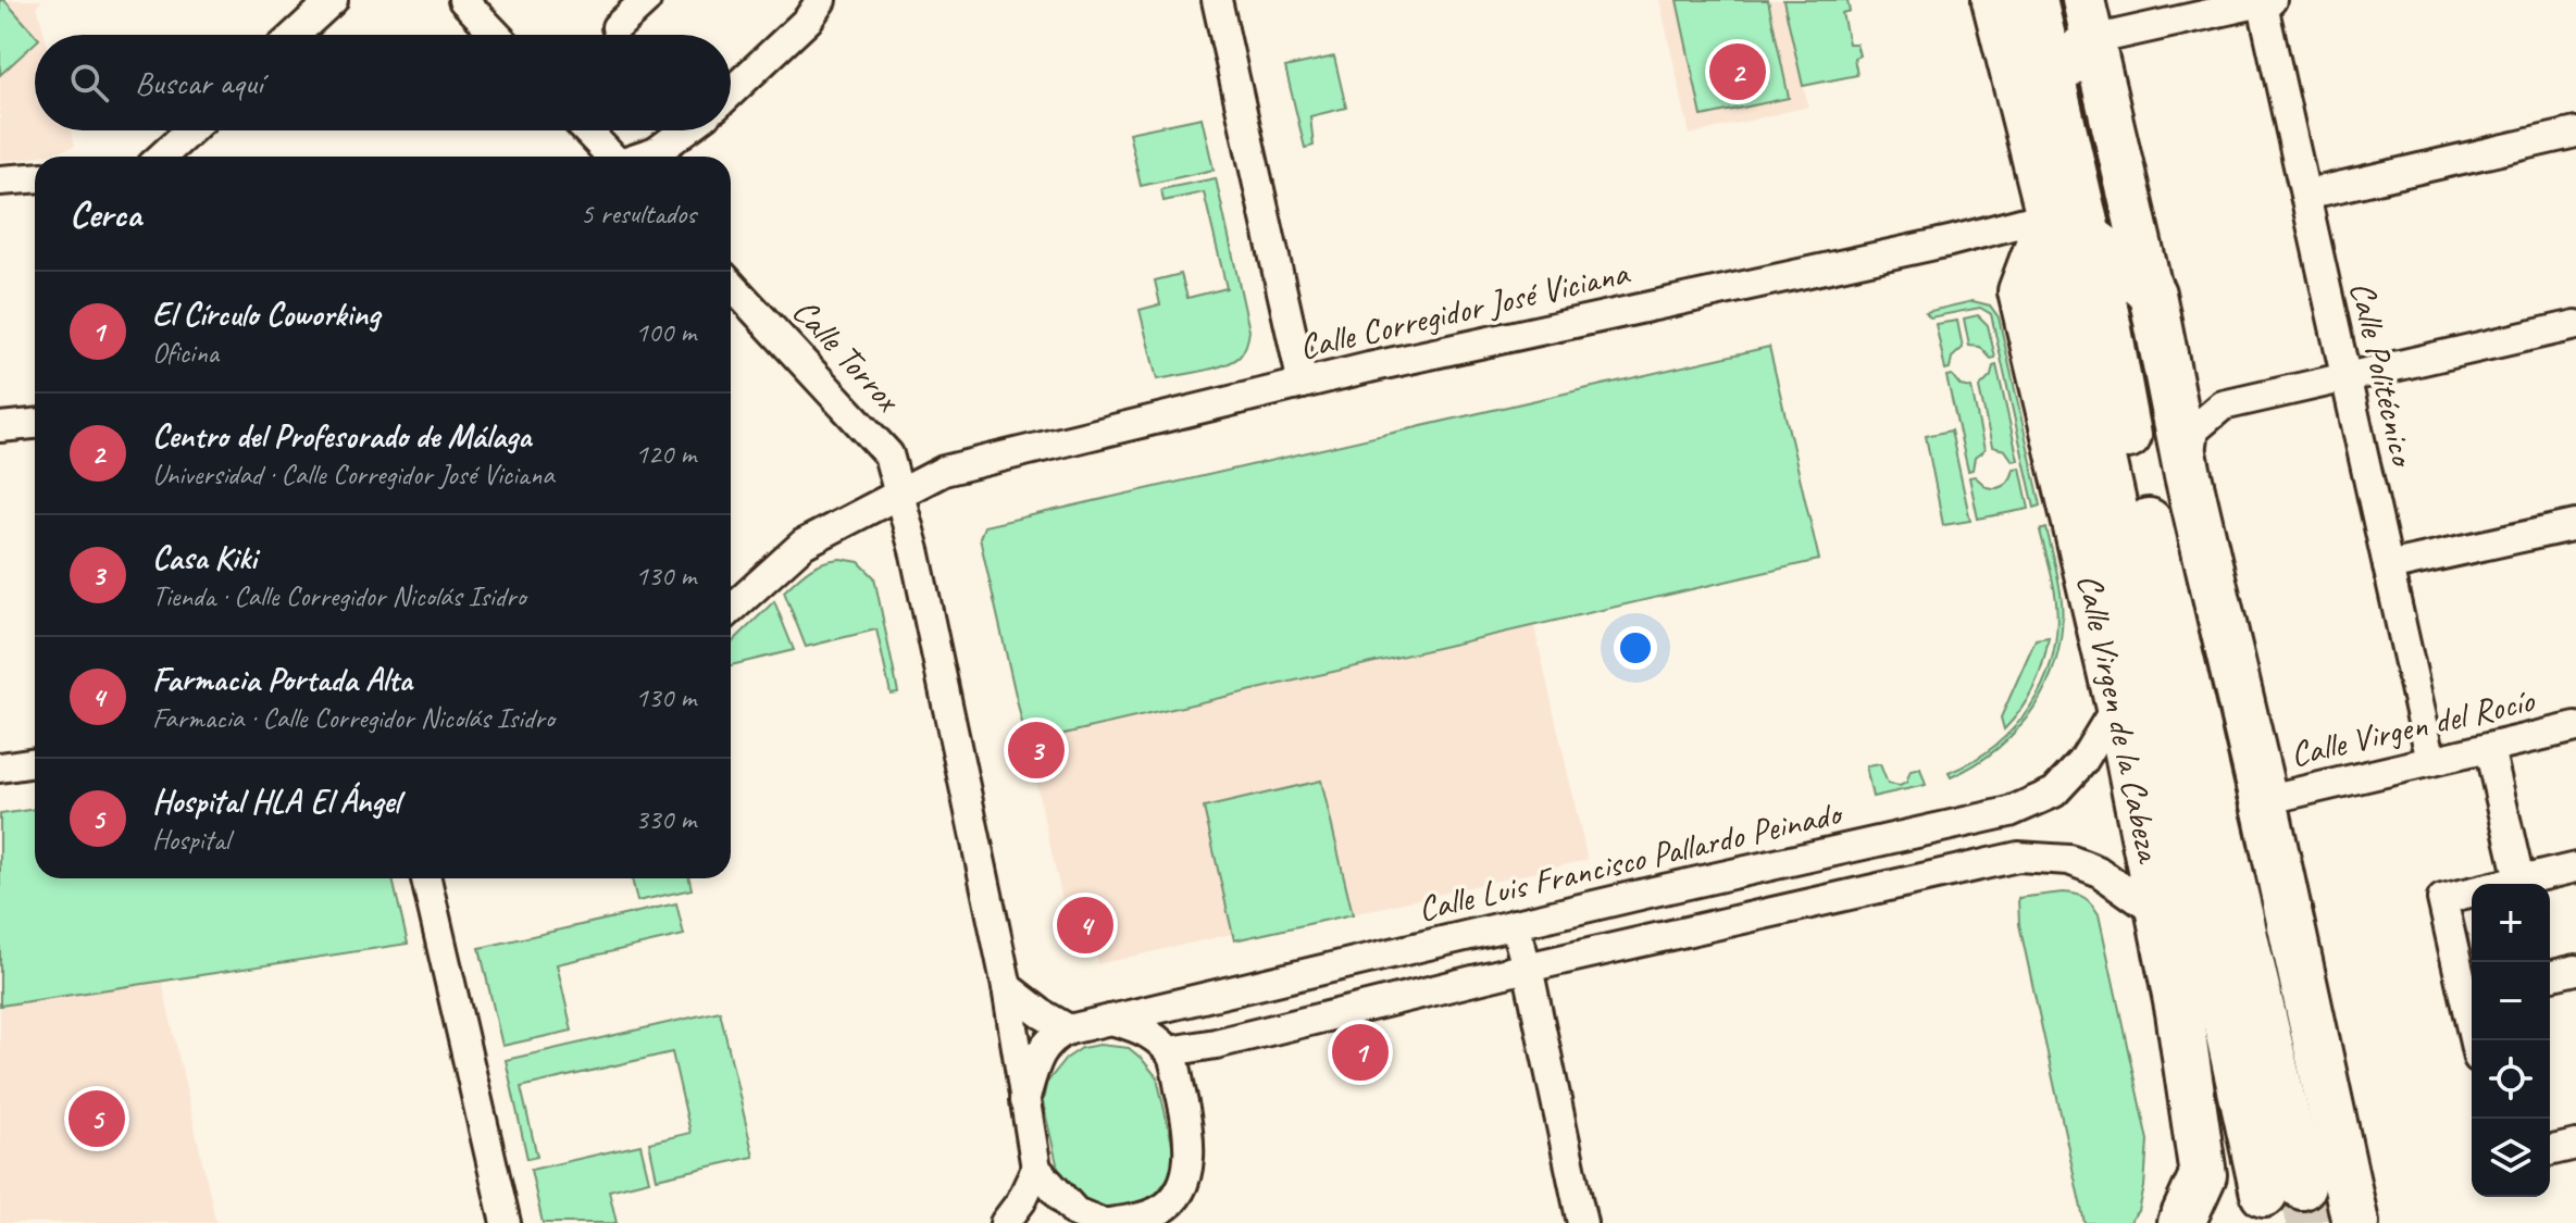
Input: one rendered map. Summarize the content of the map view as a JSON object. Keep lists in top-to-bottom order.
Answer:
{
  "streets": {
    "main road": ["Calle Virgen de la Cabeza"],
    "street": [
      "Calle Corregidor José Viciana",
      "Calle Torrox",
      "Calle Politécnico",
      "Calle Virgen del Rocío",
      "Calle Luis Francisco Pallardo Peinado"
    ]
  },
  "crossings": [
    ["Calle Corregidor José Viciana", "Calle Torrox"],
    ["Calle Corregidor José Viciana", "Calle Virgen de la Cabeza"],
    ["Calle Politécnico", "Calle Virgen del Rocío"],
    ["Calle Virgen de la Cabeza", "Calle Luis Francisco Pallardo Peinado"]
  ],
  "page": {
    "search": "Buscar aquí",
    "pins": [
      "2",
      "3",
      "4",
      "1",
      "5"
    ],
    "heading": ["Cerca", "5 resultados"],
    "list": [
      {
        "mark": "1",
        "name": "El Círculo Coworking",
        "note": "Oficina",
        "value": "100 m"
      },
      {
        "mark": "2",
        "name": "Centro del Profesorado de Málaga",
        "note": "Universidad · Calle Corregidor José Viciana",
        "value": "120 m"
      },
      {
        "mark": "3",
        "name": "Casa Kiki",
        "note": "Tienda · Calle Corregidor Nicolás Isidro",
        "value": "130 m"
      },
      {
        "mark": "4",
        "name": "Farmacia Portada Alta",
        "note": "Farmacia · Calle Corregidor Nicolás Isidro",
        "value": "130 m"
      },
      {
        "mark": "5",
        "name": "Hospital HLA El Ángel",
        "note": "Hospital",
        "value": "330 m"
      }
    ],
    "map_buttons": ["+", "−"]
  }
}
